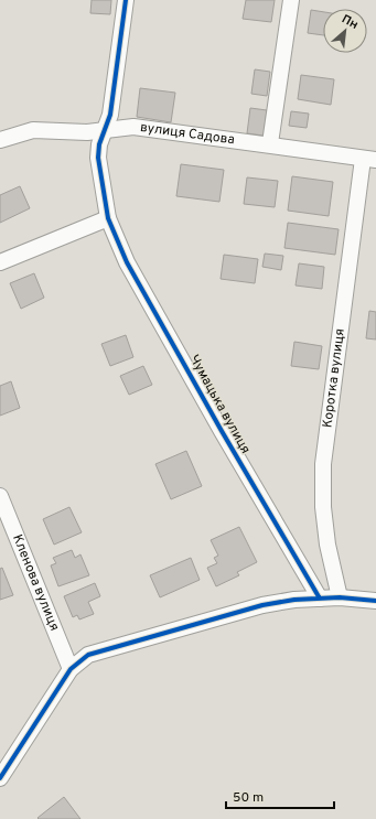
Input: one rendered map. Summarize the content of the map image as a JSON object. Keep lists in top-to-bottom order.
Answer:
{
  "streets": {
    "street": [
      "вулиця Садова",
      "Коротка вулиця",
      "Чумацька вулиця",
      "Кленова вулиця"
    ]
  },
  "crossings": [
    ["вулиця Садова", "Коротка вулиця"],
    ["вулиця Садова", "Чумацька вулиця"]
  ],
  "scale_bar": "50 m",
  "north": "top right"
}
